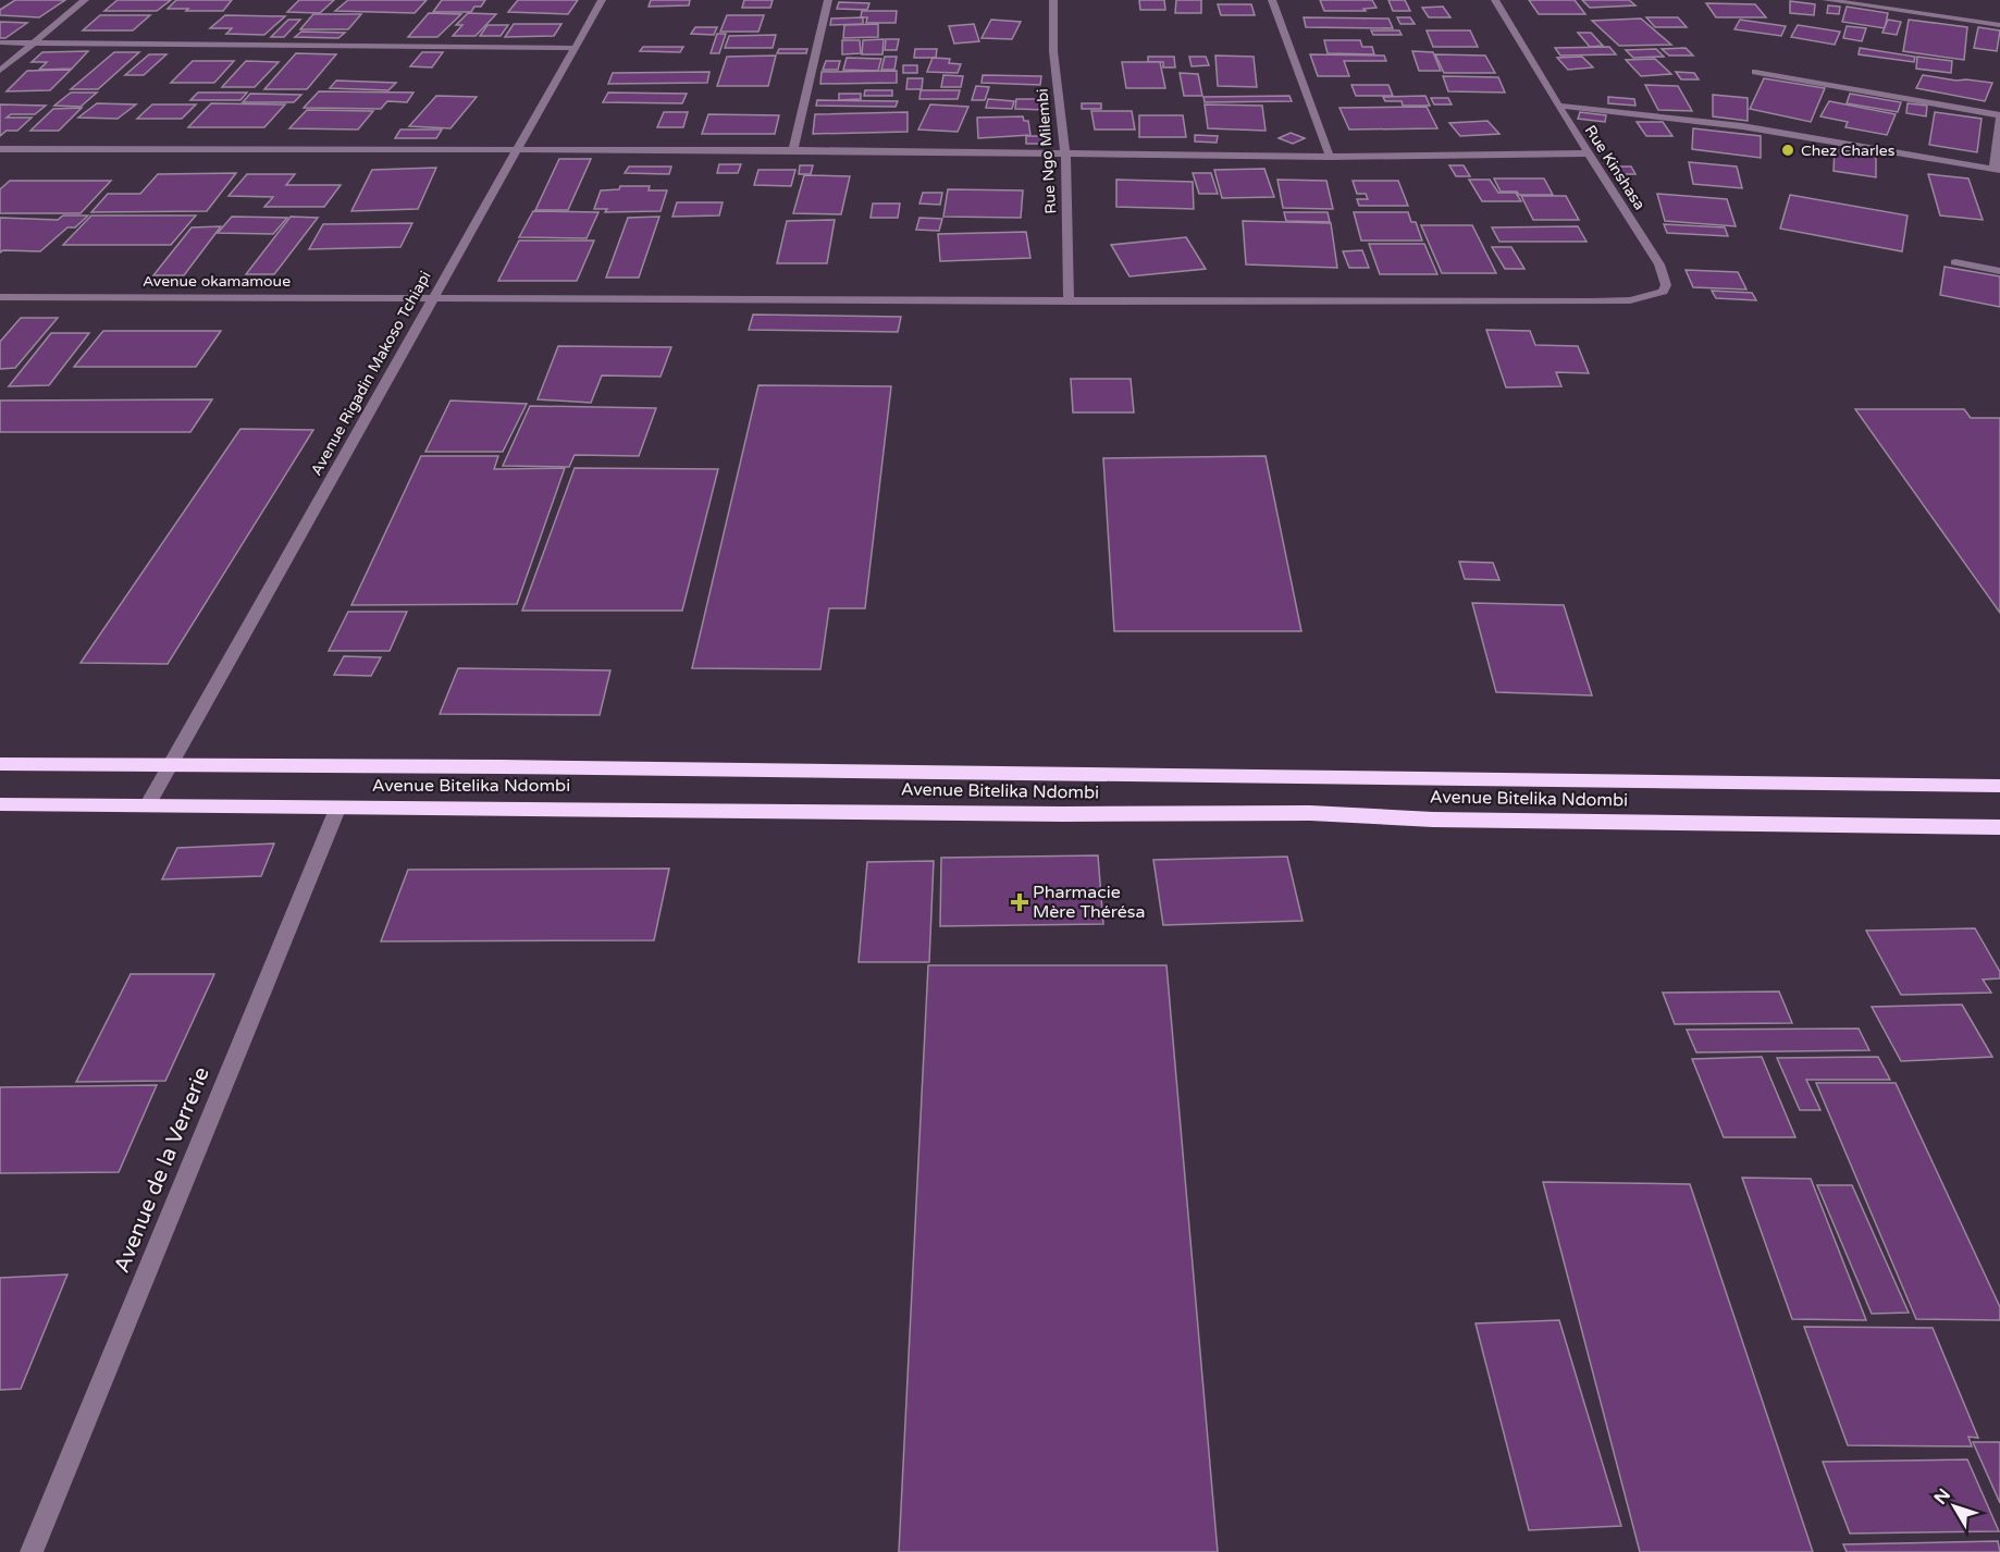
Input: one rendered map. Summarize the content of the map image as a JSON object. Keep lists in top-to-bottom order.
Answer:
{
  "streets": {
    "highway": ["Avenue Bitelika Ndombi"],
    "street": [
      "Rue Ngo Milembi",
      "Rue Kinshasa",
      "Avenue okamamoue",
      "Avenue Rigadin Makoso Tchiapi",
      "Avenue de la Verrerie"
    ]
  },
  "crossings": [
    ["Rue Ngo Milembi", "Avenue okamamoue"],
    ["Rue Kinshasa", "Avenue okamamoue"],
    ["Avenue okamamoue", "Avenue Rigadin Makoso Tchiapi"],
    ["Avenue Rigadin Makoso Tchiapi", "Avenue Bitelika Ndombi"],
    ["Avenue Bitelika Ndombi", "Avenue de la Verrerie"]
  ],
  "places": {
    "other": ["Chez Charles"],
    "health": ["Pharmacie Mère Thérésa"]
  },
  "north": "top left"
}
